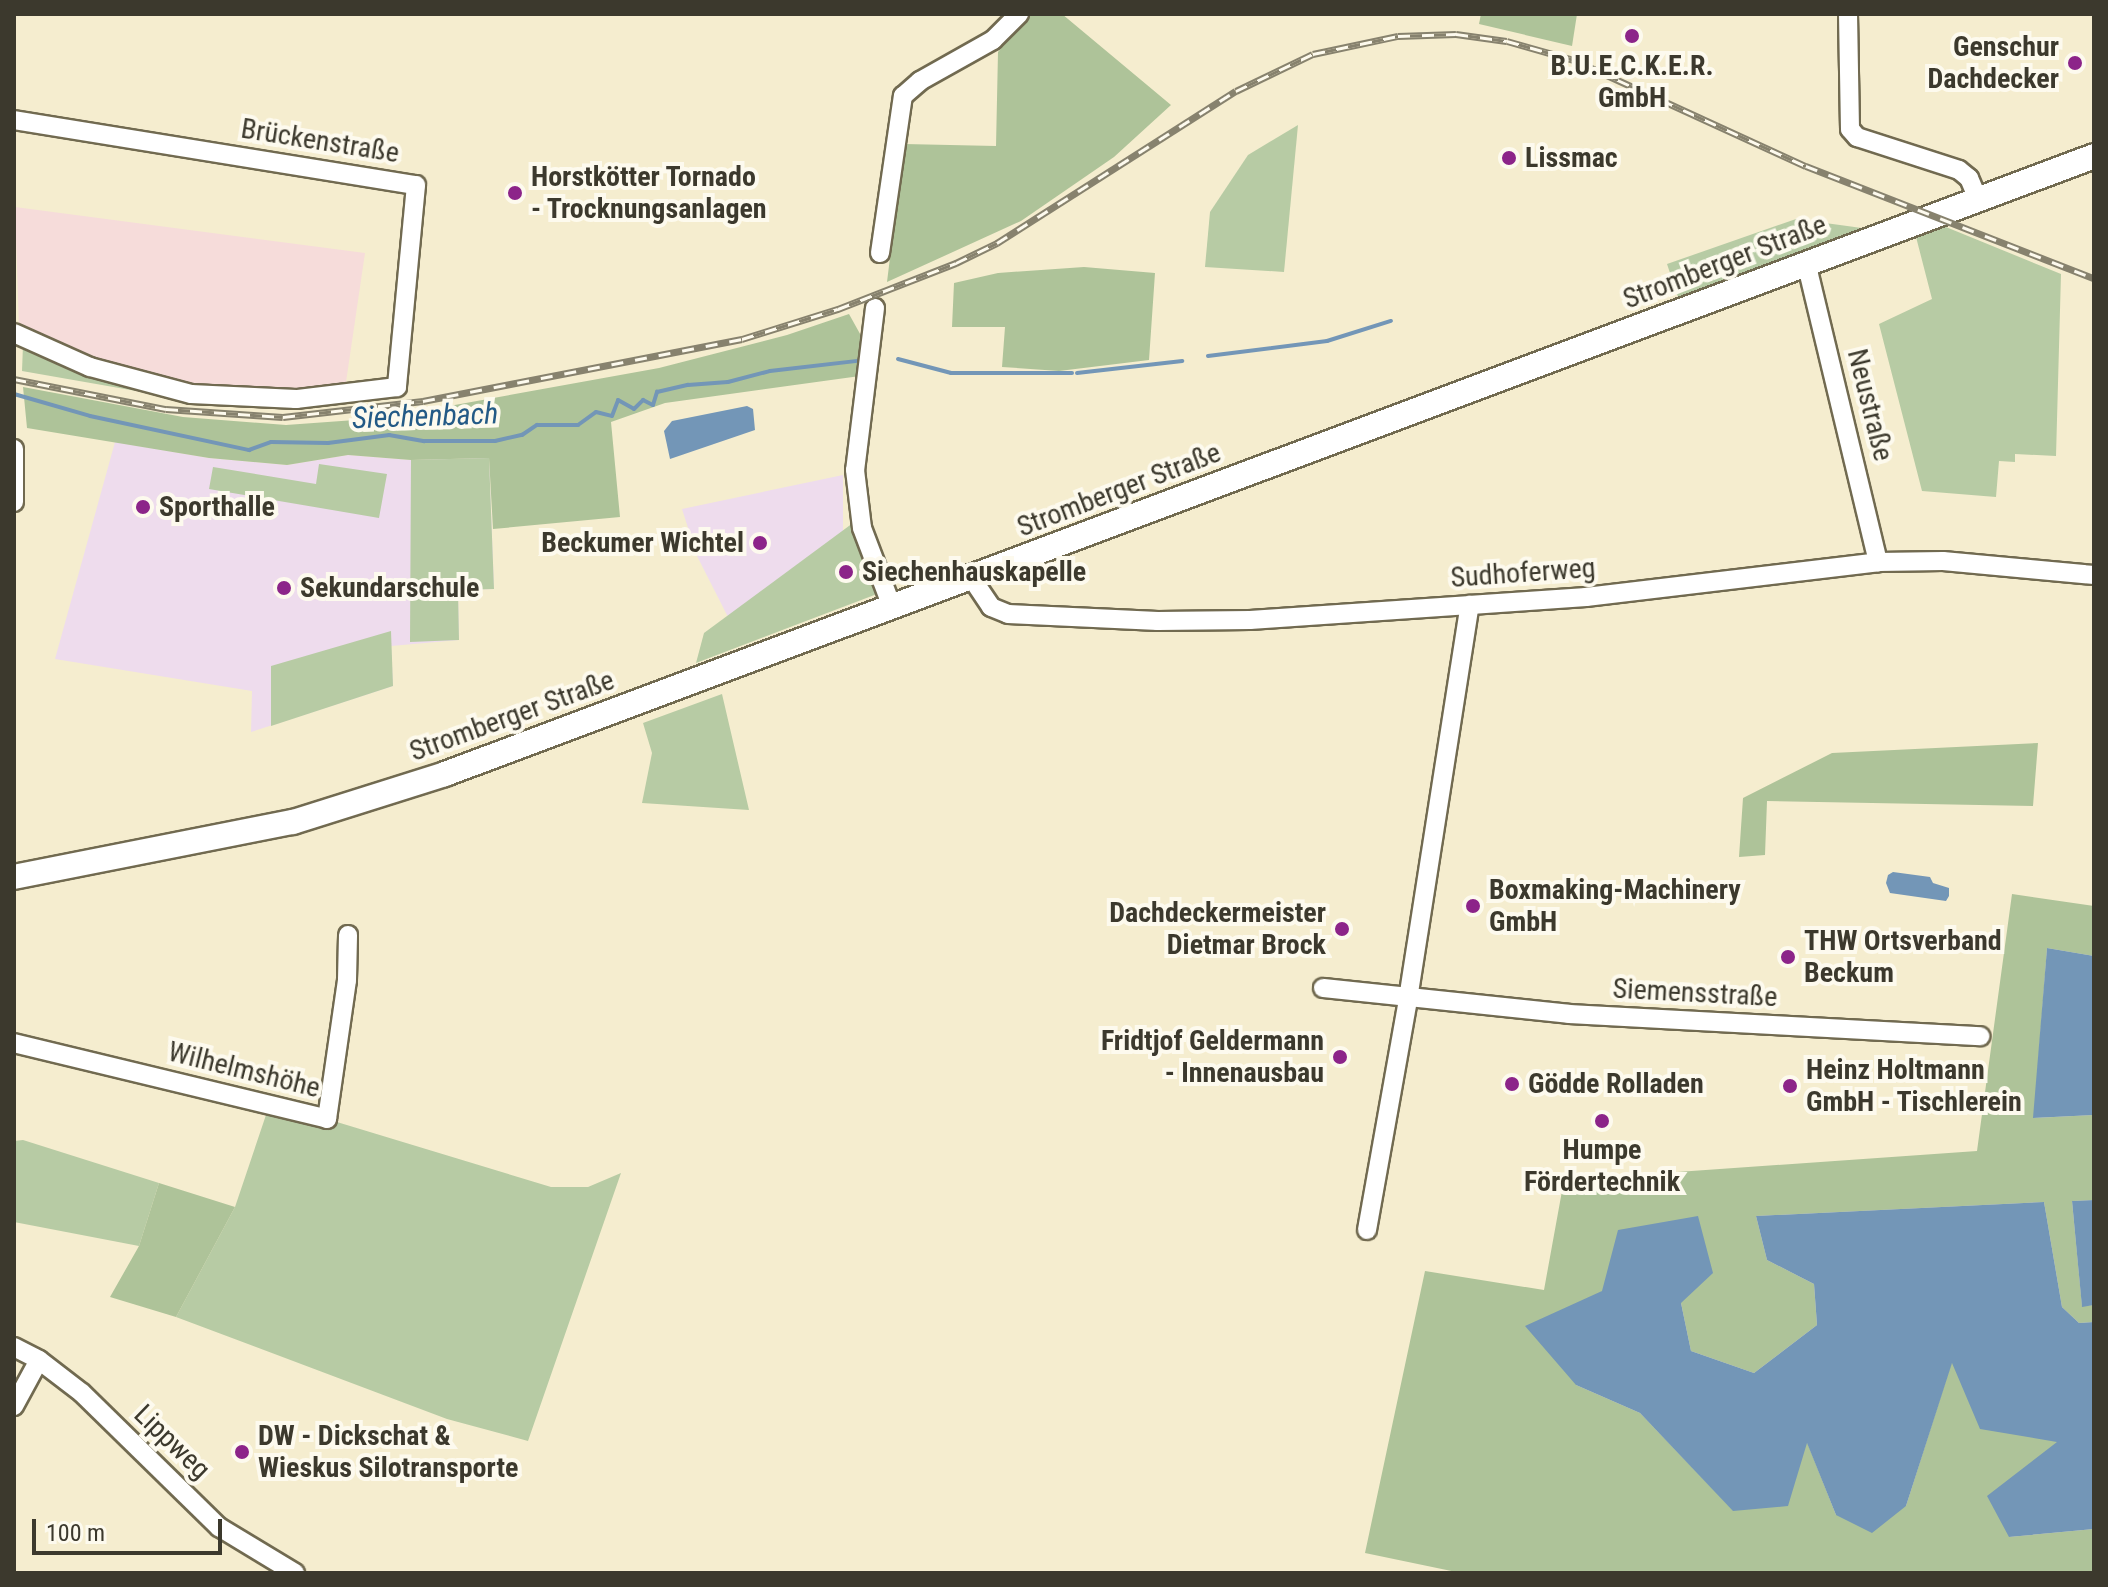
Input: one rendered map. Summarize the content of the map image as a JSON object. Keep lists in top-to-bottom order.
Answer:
{
  "streets": {
    "main road": ["Stromberger Straße"],
    "street": [
      "Brückenstraße",
      "Neustraße",
      "Sudhoferweg",
      "Siemensstraße",
      "Wilhelmshöhe",
      "Lippweg"
    ]
  },
  "crossings": [
    ["Stromberger Straße", "Neustraße"],
    ["Stromberger Straße", "Sudhoferweg"],
    ["Neustraße", "Sudhoferweg"]
  ],
  "water": ["Siechenbach"],
  "places": [
    "B.U.E.C.K.E.R. GmbH",
    "Genschur Dachdecker",
    "Lissmac",
    "Horstkötter Tornado - Trocknungsanlagen",
    "Sporthalle",
    "Beckumer Wichtel",
    "Siechenhauskapelle",
    "Sekundarschule",
    "Boxmaking-Machinery GmbH",
    "Dachdeckermeister Dietmar Brock",
    "THW Ortsverband Beckum",
    "Fridtjof Geldermann - Innenausbau",
    "Gödde Rolladen",
    "Heinz Holtmann GmbH - Tischlerein",
    "Humpe Fördertechnik",
    "DW - Dickschat & Wieskus Silotransporte"
  ],
  "scale_bar": "100 m"
}
